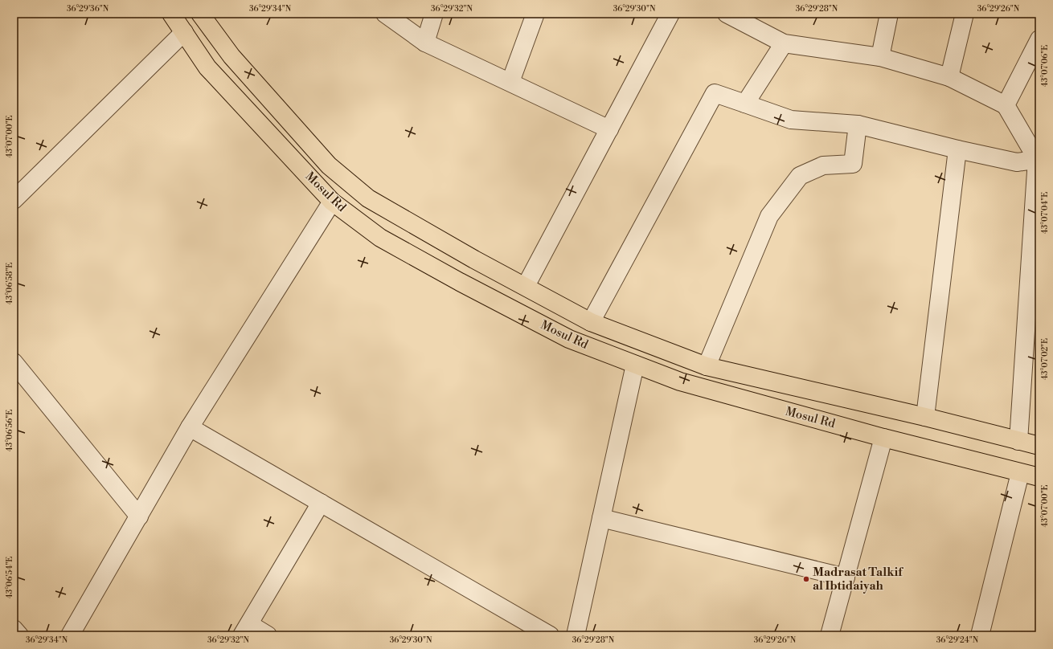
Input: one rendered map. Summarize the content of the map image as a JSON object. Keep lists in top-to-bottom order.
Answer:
{
  "streets": {
    "main road": ["Mosul Rd"]
  },
  "places": ["Madrasat Talkif al Ibtidaiyah"],
  "coordinates": [
    "36°29'36\"N",
    "36°29'34\"N",
    "36°29'32\"N",
    "36°29'30\"N",
    "36°29'28\"N",
    "36°29'26\"N",
    "43°07'06\"E",
    "43°07'00\"E",
    "43°07'04\"E",
    "43°06'58\"E",
    "43°07'02\"E",
    "43°06'56\"E",
    "43°06'54\"E",
    "36°29'24\"N"
  ]
}
